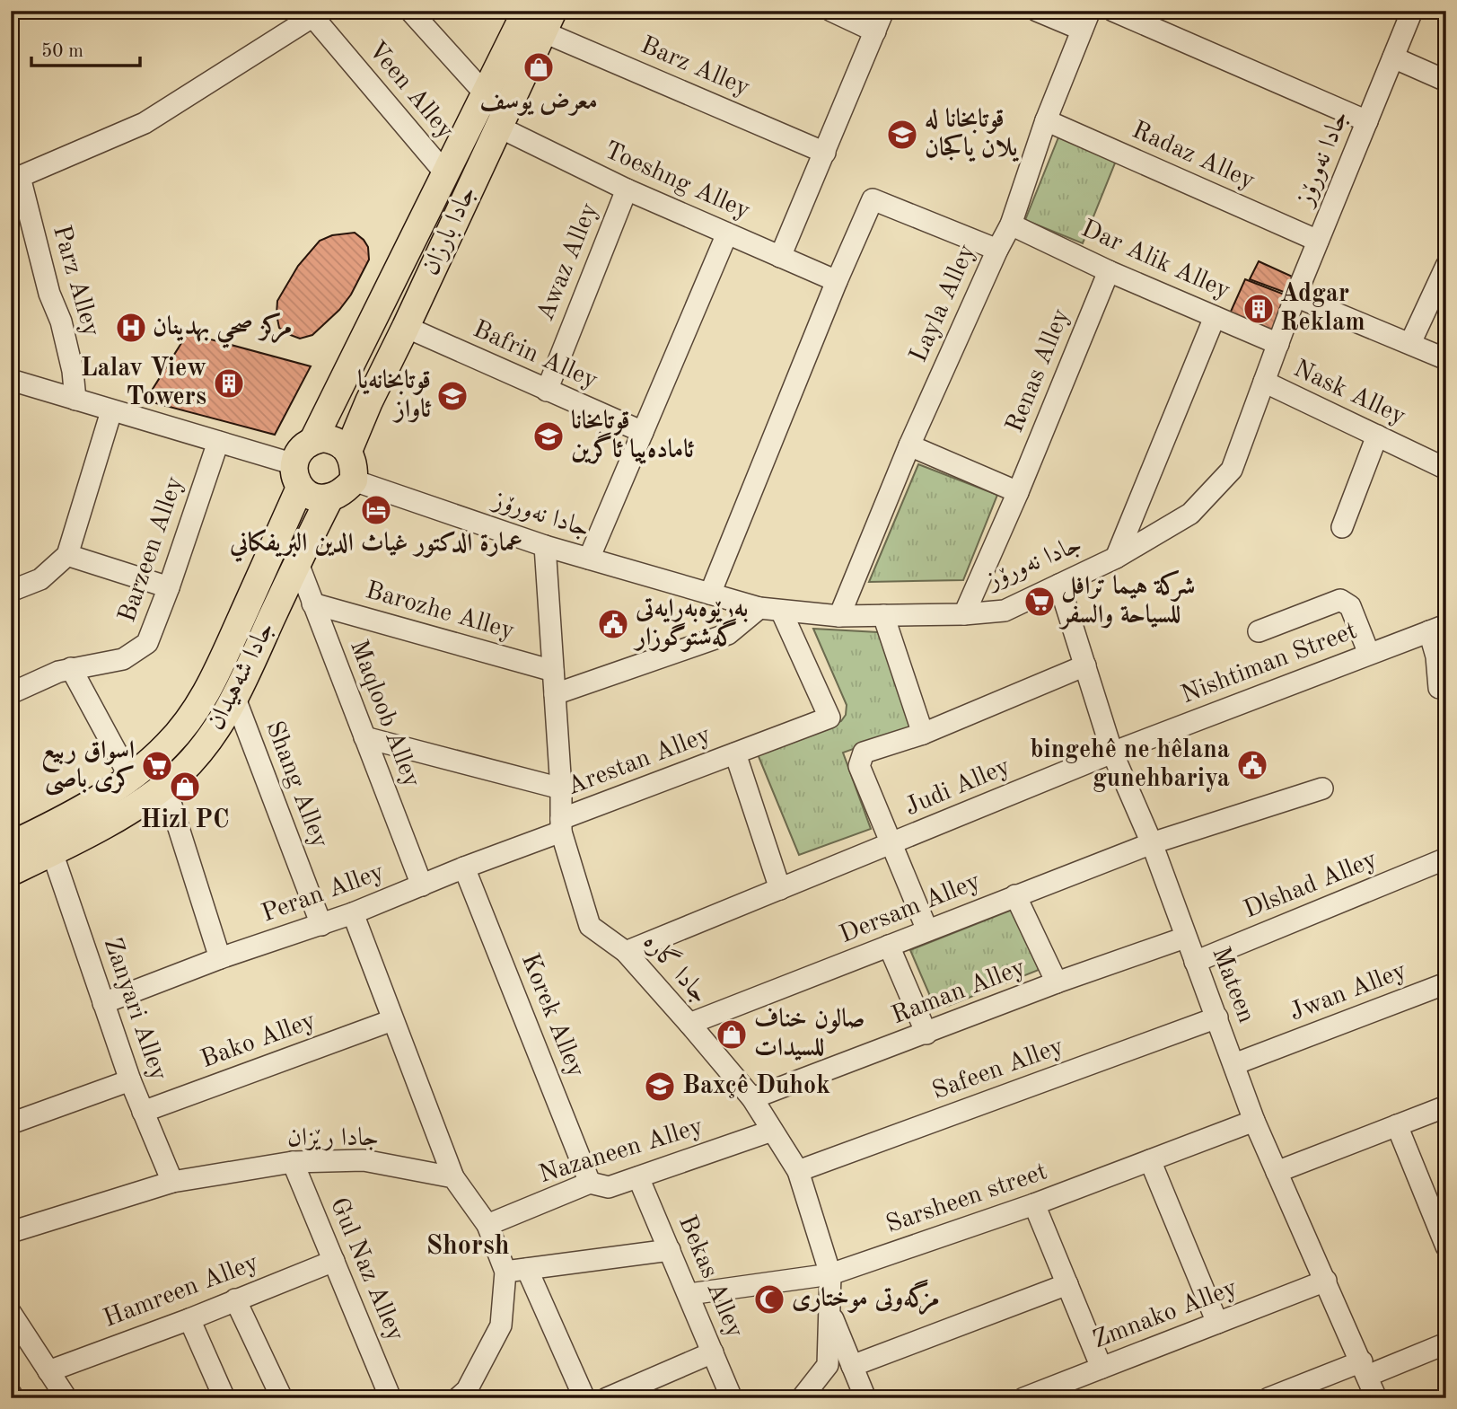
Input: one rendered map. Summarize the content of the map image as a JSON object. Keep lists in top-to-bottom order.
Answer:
{
  "streets": {
    "main road": ["جادا بارزان", "جادا شەهیدان"],
    "street": [
      "Barz Alley",
      "Veen Alley",
      "Radaz Alley",
      "جادا نەورۆز",
      "Toeshng Alley",
      "Dar Alik Alley",
      "Awaz Alley",
      "Parz Alley",
      "Layla Alley",
      "Bafrin Alley",
      "Renas Alley",
      "Nask Alley",
      "Barzeen Alley",
      "Barozhe Alley",
      "Nishtiman Street",
      "Maqloob Alley",
      "Arestan Alley",
      "Shang Alley",
      "Judi Alley",
      "Dlshad Alley",
      "Peran Alley",
      "Dersam Alley",
      "جادا گارە",
      "Mateen",
      "Raman Alley",
      "Jwan Alley",
      "Zanyari Alley",
      "Korek Alley",
      "Bako Alley",
      "Safeen Alley",
      "جادا رێزان",
      "Nazaneen Alley",
      "Sarsheen street",
      "Gul Naz Alley",
      "Bekas Alley",
      "Hamreen Alley",
      "Zmnako Alley"
    ]
  },
  "crossings": [
    ["Barz Alley", "جادا بارزان"],
    ["Veen Alley", "جادا بارزان"],
    ["Veen Alley", "Parz Alley"],
    ["Radaz Alley", "جادا نەورۆز"],
    ["Radaz Alley", "Layla Alley"],
    ["جادا نەورۆز", "جادا بارزان"],
    ["جادا نەورۆز", "Dar Alik Alley"],
    ["جادا نەورۆز", "Layla Alley"],
    ["جادا نەورۆز", "Renas Alley"],
    ["جادا نەورۆز", "Nask Alley"],
    ["جادا نەورۆز", "جادا شەهیدان"],
    ["جادا نەورۆز", "Arestan Alley"],
    ["جادا نەورۆز", "جادا گارە"],
    ["جادا نەورۆز", "Mateen"],
    ["Toeshng Alley", "جادا بارزان"],
    ["Toeshng Alley", "Awaz Alley"],
    ["جادا بارزان", "Bafrin Alley"],
    ["جادا بارزان", "جادا شەهیدان"],
    ["Dar Alik Alley", "Layla Alley"],
    ["Dar Alik Alley", "Renas Alley"],
    ["Awaz Alley", "Bafrin Alley"],
    ["Barozhe Alley", "Maqloob Alley"],
    ["Barozhe Alley", "جادا گارە"],
    ["Nishtiman Street", "Judi Alley"],
    ["Nishtiman Street", "Mateen"],
    ["جادا شەهیدان", "Maqloob Alley"],
    ["جادا شەهیدان", "Shang Alley"],
    ["جادا شەهیدان", "Zanyari Alley"],
    ["Maqloob Alley", "Peran Alley"],
    ["Arestan Alley", "Judi Alley"],
    ["Arestan Alley", "Peran Alley"],
    ["Arestan Alley", "جادا گارە"],
    ["Shang Alley", "Peran Alley"],
    ["Judi Alley", "جادا گارە"],
    ["Judi Alley", "Mateen"],
    ["Dlshad Alley", "Mateen"],
    ["Peran Alley", "جادا گارە"],
    ["Peran Alley", "Zanyari Alley"],
    ["Peran Alley", "Korek Alley"],
    ["Dersam Alley", "جادا گارە"],
    ["Dersam Alley", "Mateen"],
    ["جادا گارە", "Raman Alley"],
    ["جادا گارە", "Safeen Alley"],
    ["جادا گارە", "Nazaneen Alley"],
    ["جادا گارە", "Sarsheen street"],
    ["Mateen", "Raman Alley"],
    ["Mateen", "Jwan Alley"],
    ["Mateen", "Safeen Alley"],
    ["Mateen", "Sarsheen street"],
    ["Mateen", "Zmnako Alley"],
    ["Zanyari Alley", "Bako Alley"],
    ["Zanyari Alley", "جادا رێزان"],
    ["Korek Alley", "Nazaneen Alley"],
    ["جادا رێزان", "Gul Naz Alley"],
    ["Nazaneen Alley", "Bekas Alley"],
    ["Sarsheen street", "Bekas Alley"],
    ["Gul Naz Alley", "Hamreen Alley"]
  ],
  "districts": ["Shorsh"],
  "places": {
    "shop": ["معرض يوسف", "Hizl PC", "صالون خناف للسيدات"],
    "school or university": [
      "قوتابخانا له يلان ياكجان",
      "قوتابخانەیا ئاواز",
      "قوتابخانا ئامادەییا ئاگرین",
      "Baxçê Duhok"
    ],
    "building": ["Adgar Reklam", "Lalav View Towers"],
    "hospital": ["مركز صحي بهدينان"],
    "hotel": ["عمارة الدكتور غياث الدين البريفكاني"],
    "supermarket": ["شركة هيما ترافل للسياحة والسفر", "اسواق ربيع كرى باصى"],
    "public building": ["بەڕێوەبەرایەتی گەشتوگوزار", "bingehê ne hêlana gunehbariya"],
    "mosque": ["مزگەوتی موختاری"]
  },
  "scale_bar": "50 m"
}
